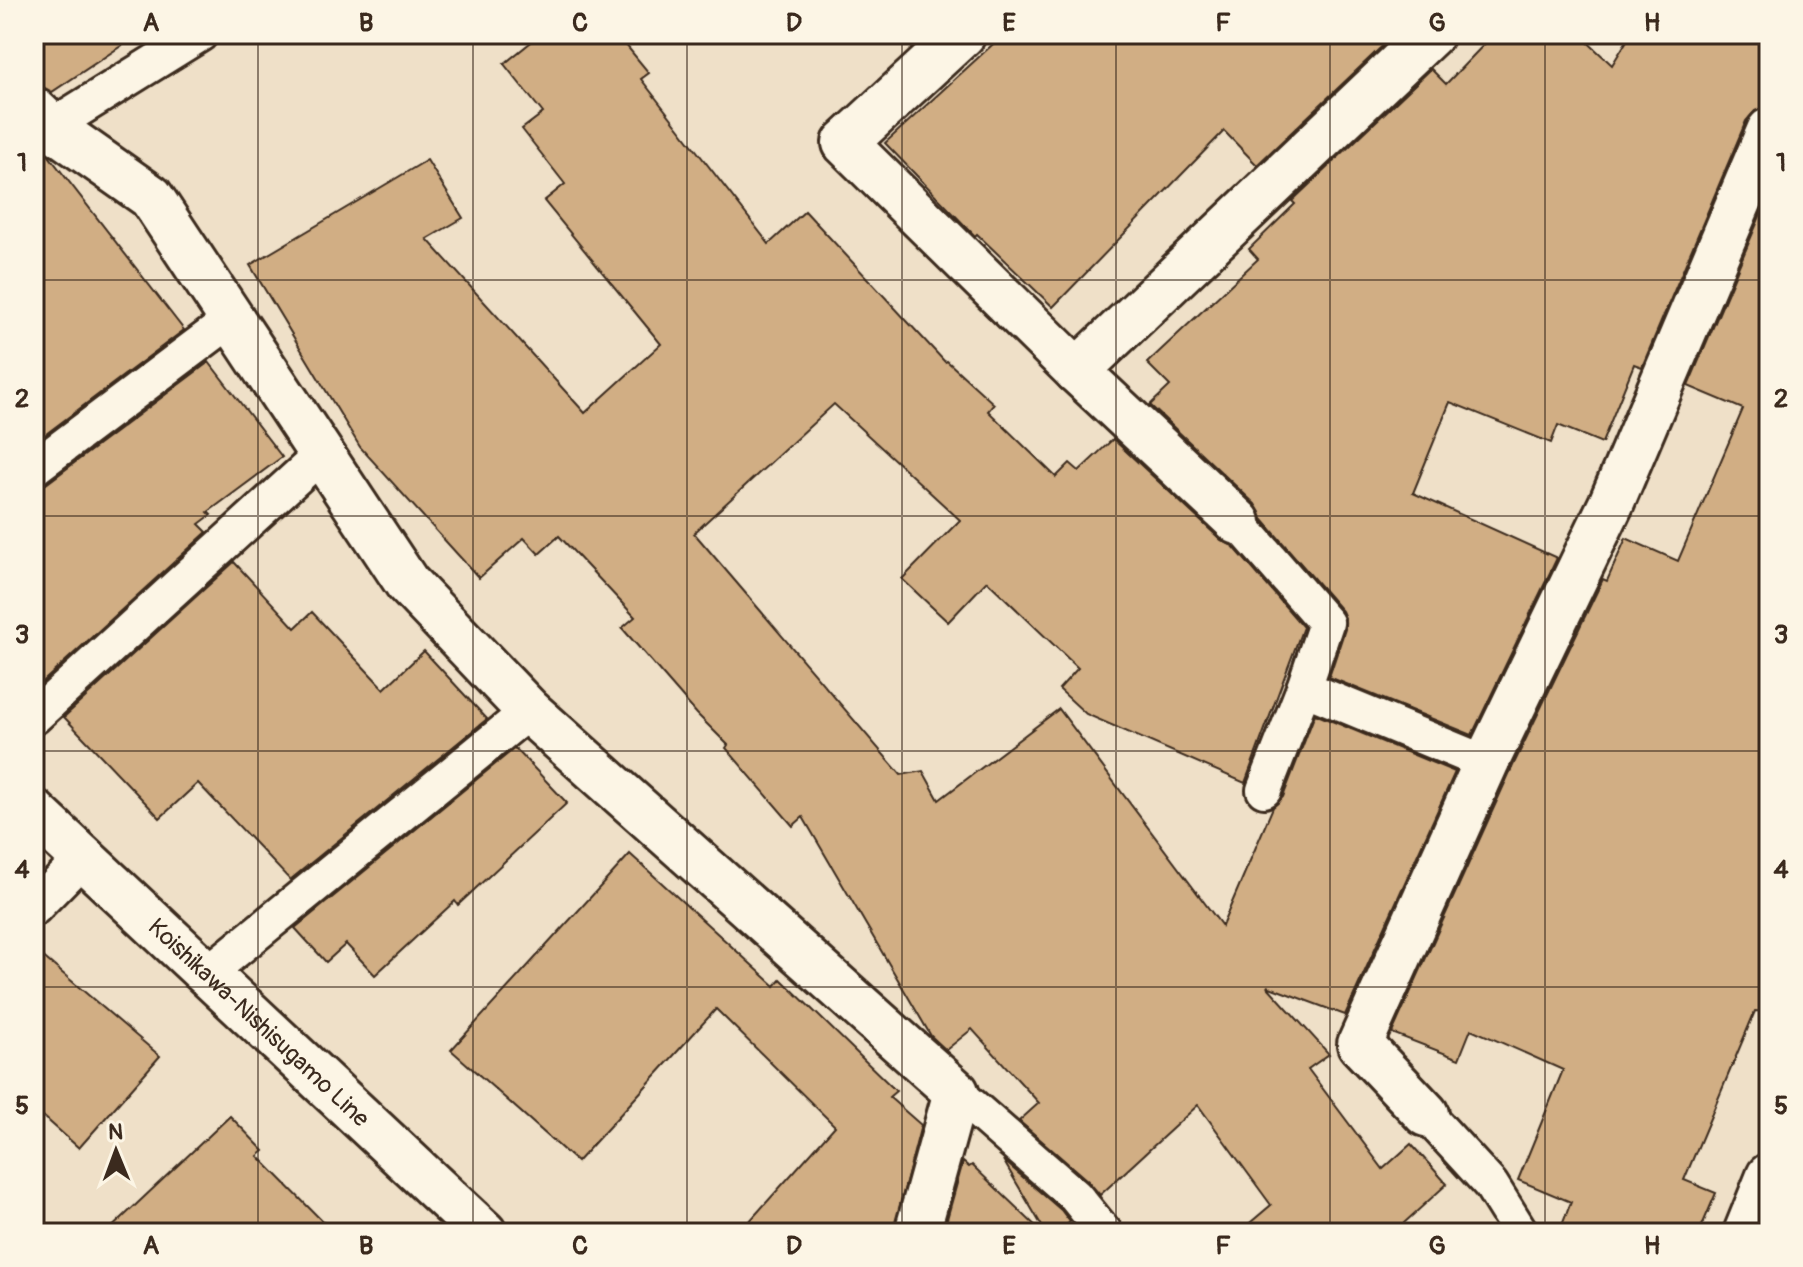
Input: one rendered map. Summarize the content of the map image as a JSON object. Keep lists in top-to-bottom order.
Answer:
{
  "streets": {
    "street": ["Koishikawa-Nishisugamo Line"]
  },
  "north": "top",
  "grid": {
    "columns": [
      "A",
      "B",
      "C",
      "D",
      "E",
      "F",
      "G",
      "H"
    ],
    "rows": [
      "1",
      "2",
      "3",
      "4",
      "5"
    ]
  }
}
